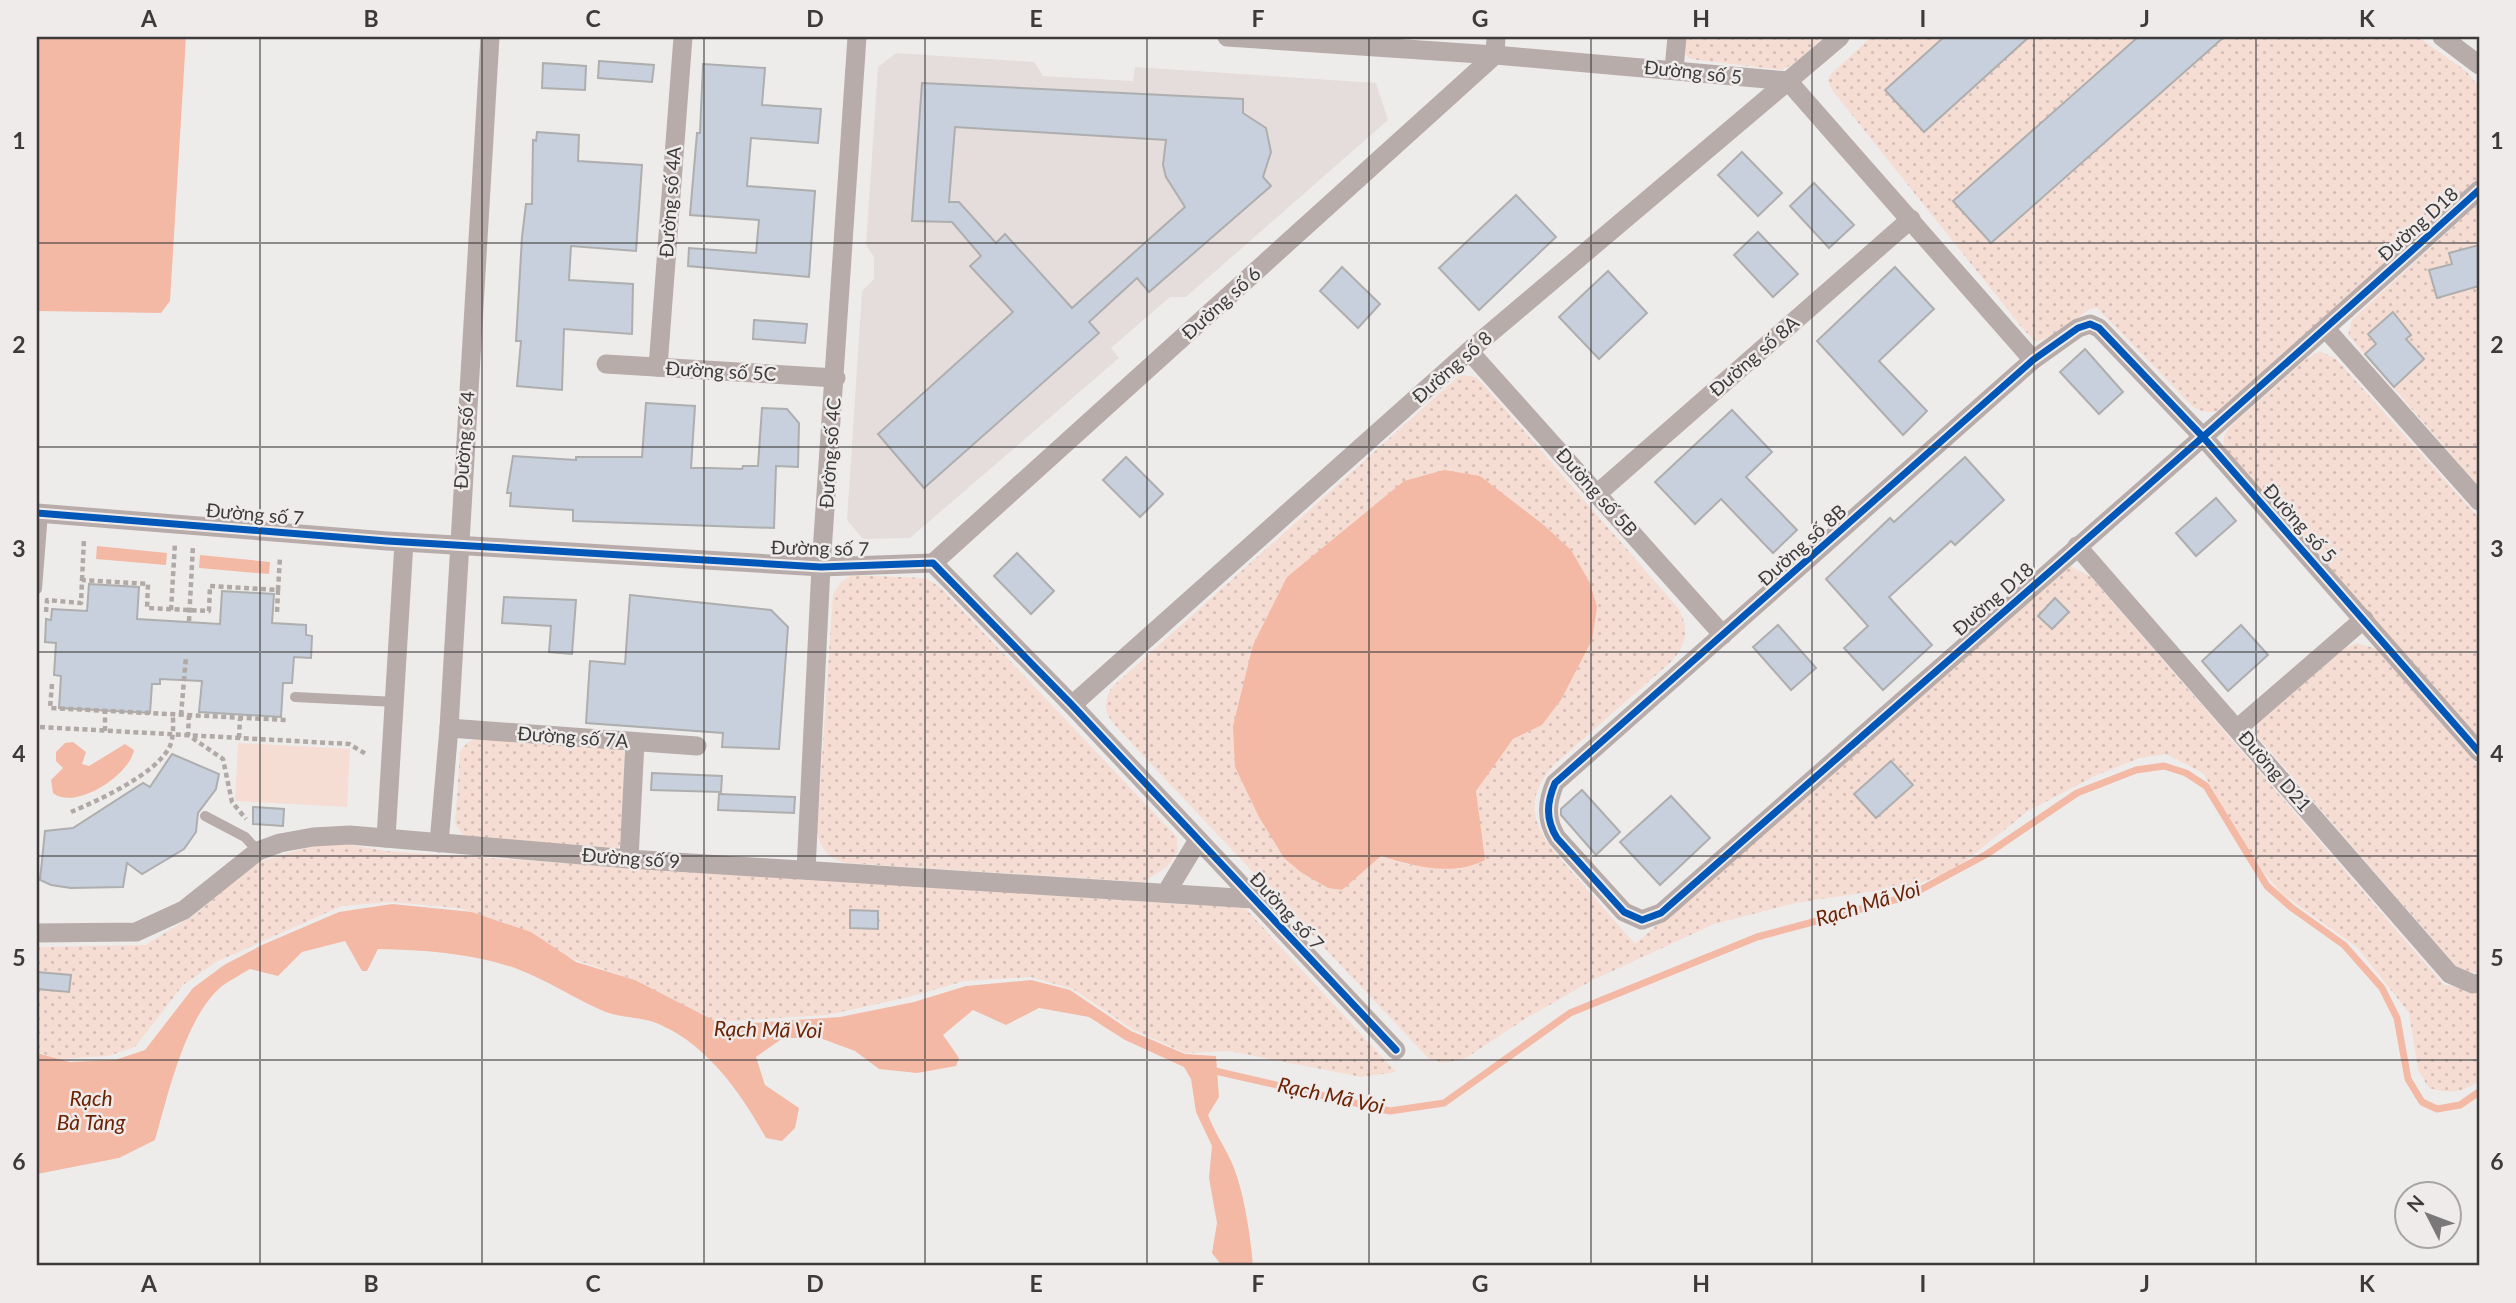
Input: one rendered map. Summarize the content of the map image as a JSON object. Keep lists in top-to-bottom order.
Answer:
{
  "streets": {
    "street": [
      "Đường số 5",
      "Đường số 4A",
      "Đường D18",
      "Đường số 6",
      "Đường số 8A",
      "Đường số 8",
      "Đường số 5C",
      "Đường số 4",
      "Đường số 4C",
      "Đường số 5B",
      "Đường số 7",
      "Đường số 8B",
      "Đường số 7A",
      "Đường D21",
      "Đường số 9"
    ]
  },
  "crossings": [
    ["Đường số 5", "Đường D18"],
    ["Đường số 5", "Đường số 6"],
    ["Đường số 5", "Đường số 8"],
    ["Đường số 5", "Đường số 8B"],
    ["Đường số 4A", "Đường số 5C"],
    ["Đường D18", "Đường số 8B"],
    ["Đường D18", "Đường D21"],
    ["Đường số 6", "Đường số 7"],
    ["Đường số 8A", "Đường số 5B"],
    ["Đường số 8", "Đường số 5B"],
    ["Đường số 8", "Đường số 7"],
    ["Đường số 5C", "Đường số 4C"],
    ["Đường số 4", "Đường số 7"],
    ["Đường số 4", "Đường số 7A"],
    ["Đường số 4", "Đường số 9"],
    ["Đường số 4C", "Đường số 7"],
    ["Đường số 4C", "Đường số 9"],
    ["Đường số 5B", "Đường số 8B"],
    ["Đường số 7", "Đường số 9"]
  ],
  "water": ["Rạch Mã Voi", "Rạch Bà Tàng"],
  "north": "top left",
  "grid": {
    "columns": [
      "A",
      "B",
      "C",
      "D",
      "E",
      "F",
      "G",
      "H",
      "I",
      "J",
      "K"
    ],
    "rows": [
      "1",
      "2",
      "3",
      "4",
      "5",
      "6"
    ]
  }
}
